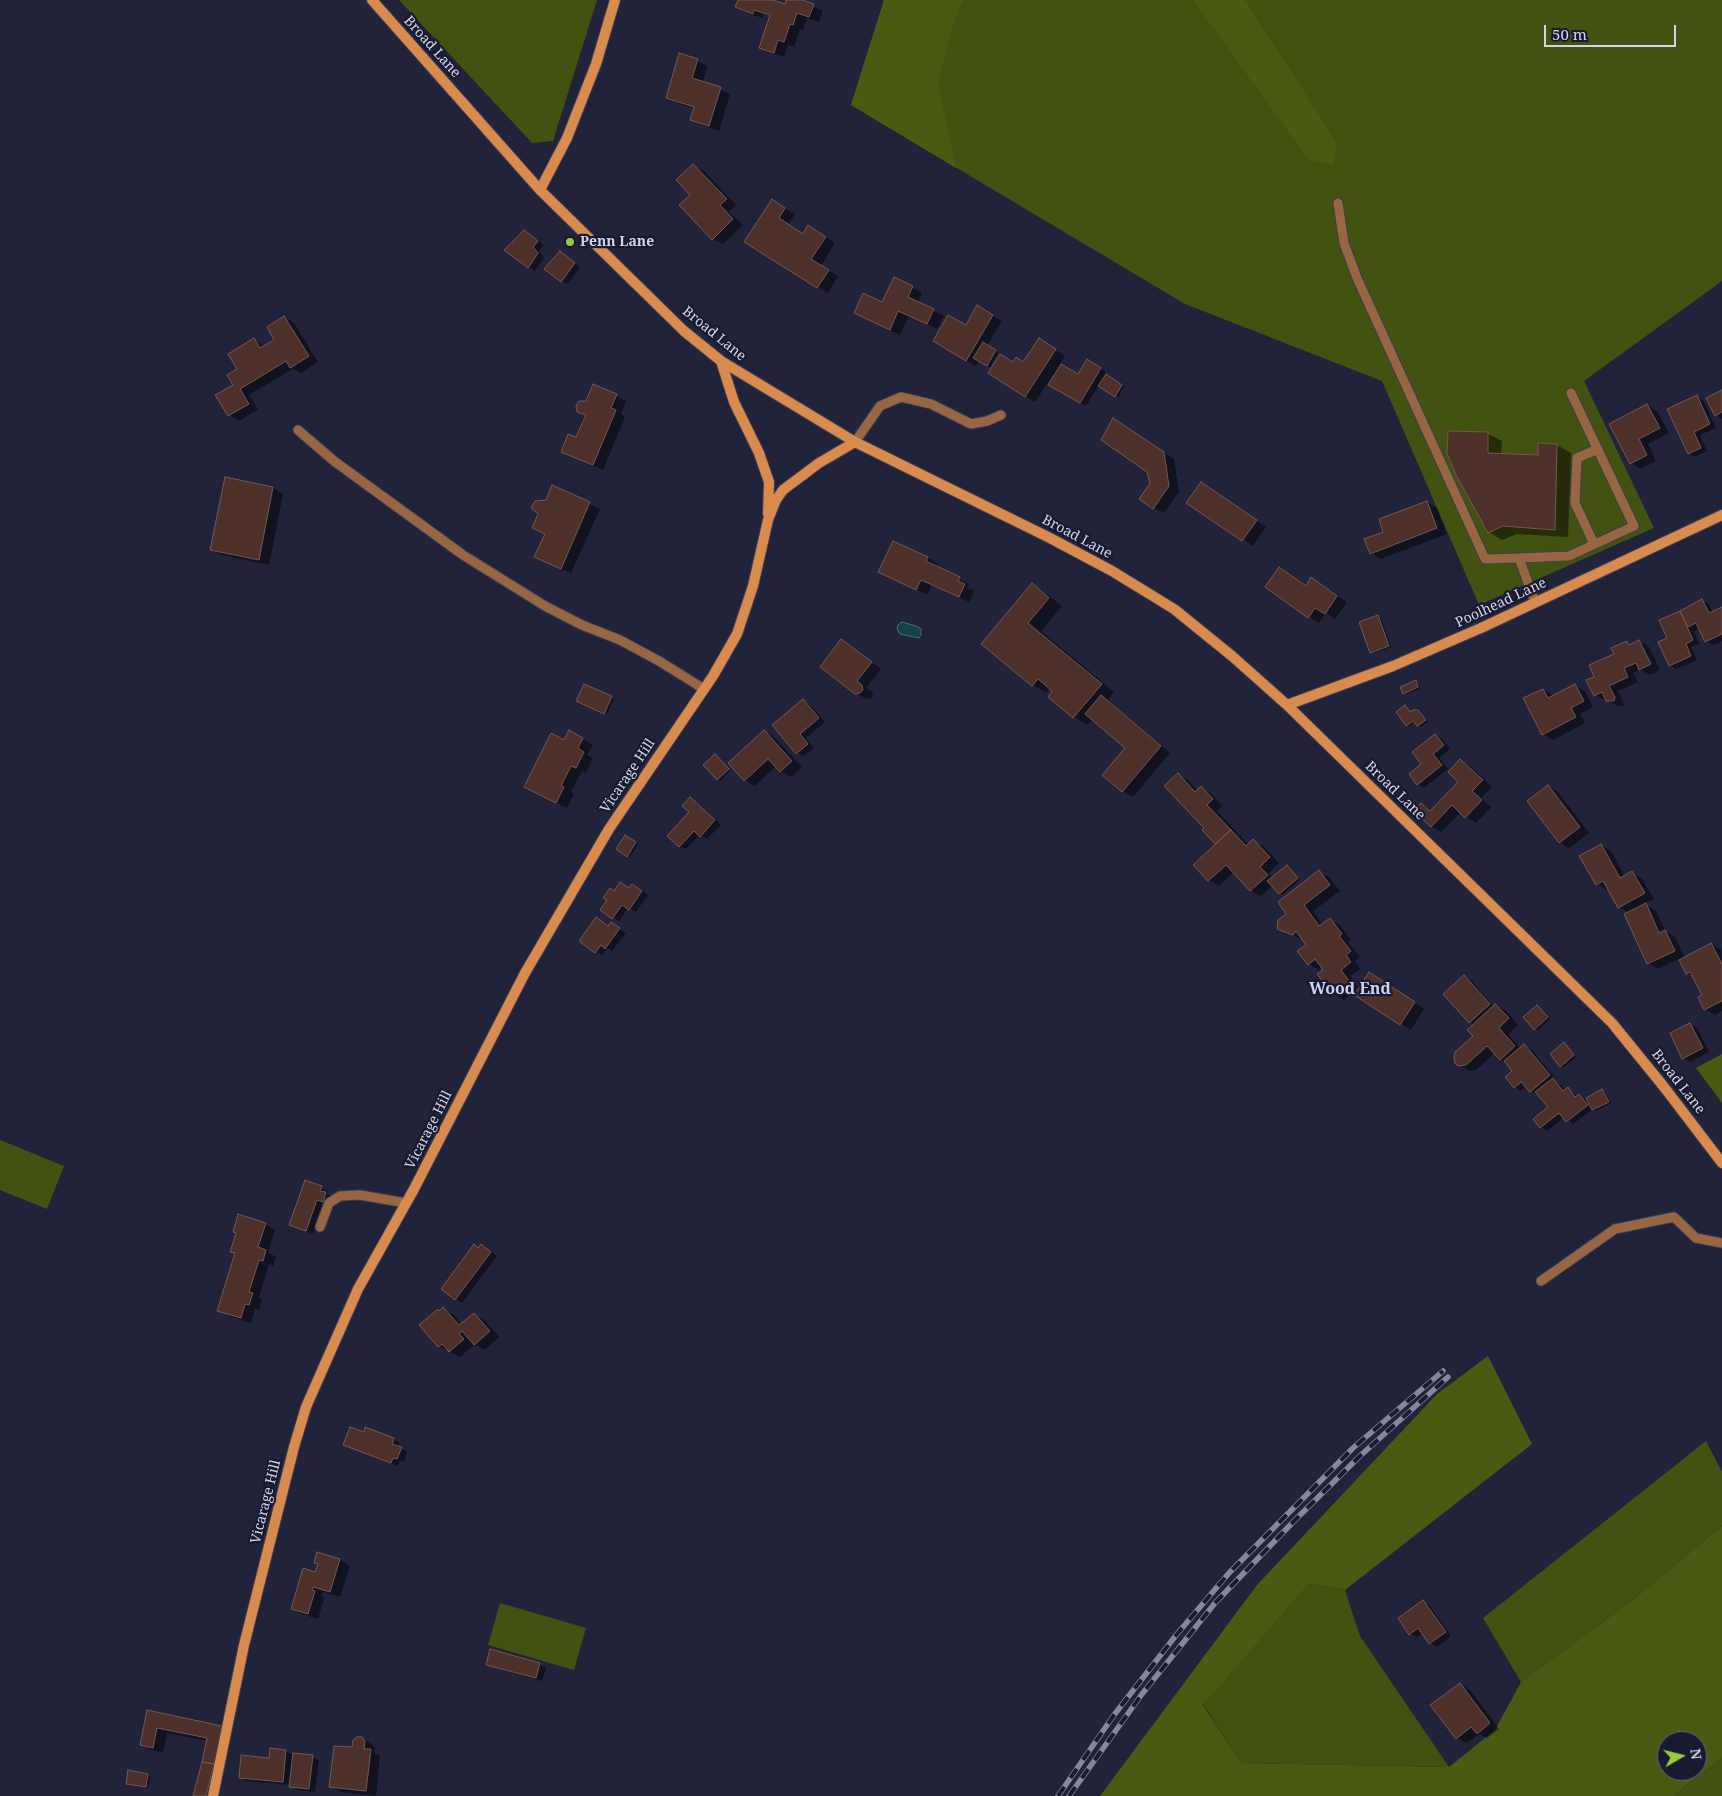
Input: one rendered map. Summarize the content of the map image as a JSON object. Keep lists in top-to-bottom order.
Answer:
{
  "streets": {
    "street": ["Broad Lane", "Poolhead Lane", "Vicarage Hill"]
  },
  "crossings": [
    ["Broad Lane", "Poolhead Lane"],
    ["Broad Lane", "Vicarage Hill"]
  ],
  "districts": ["Wood End"],
  "places": ["Penn Lane"],
  "scale_bar": "50 m",
  "north": "right"
}
